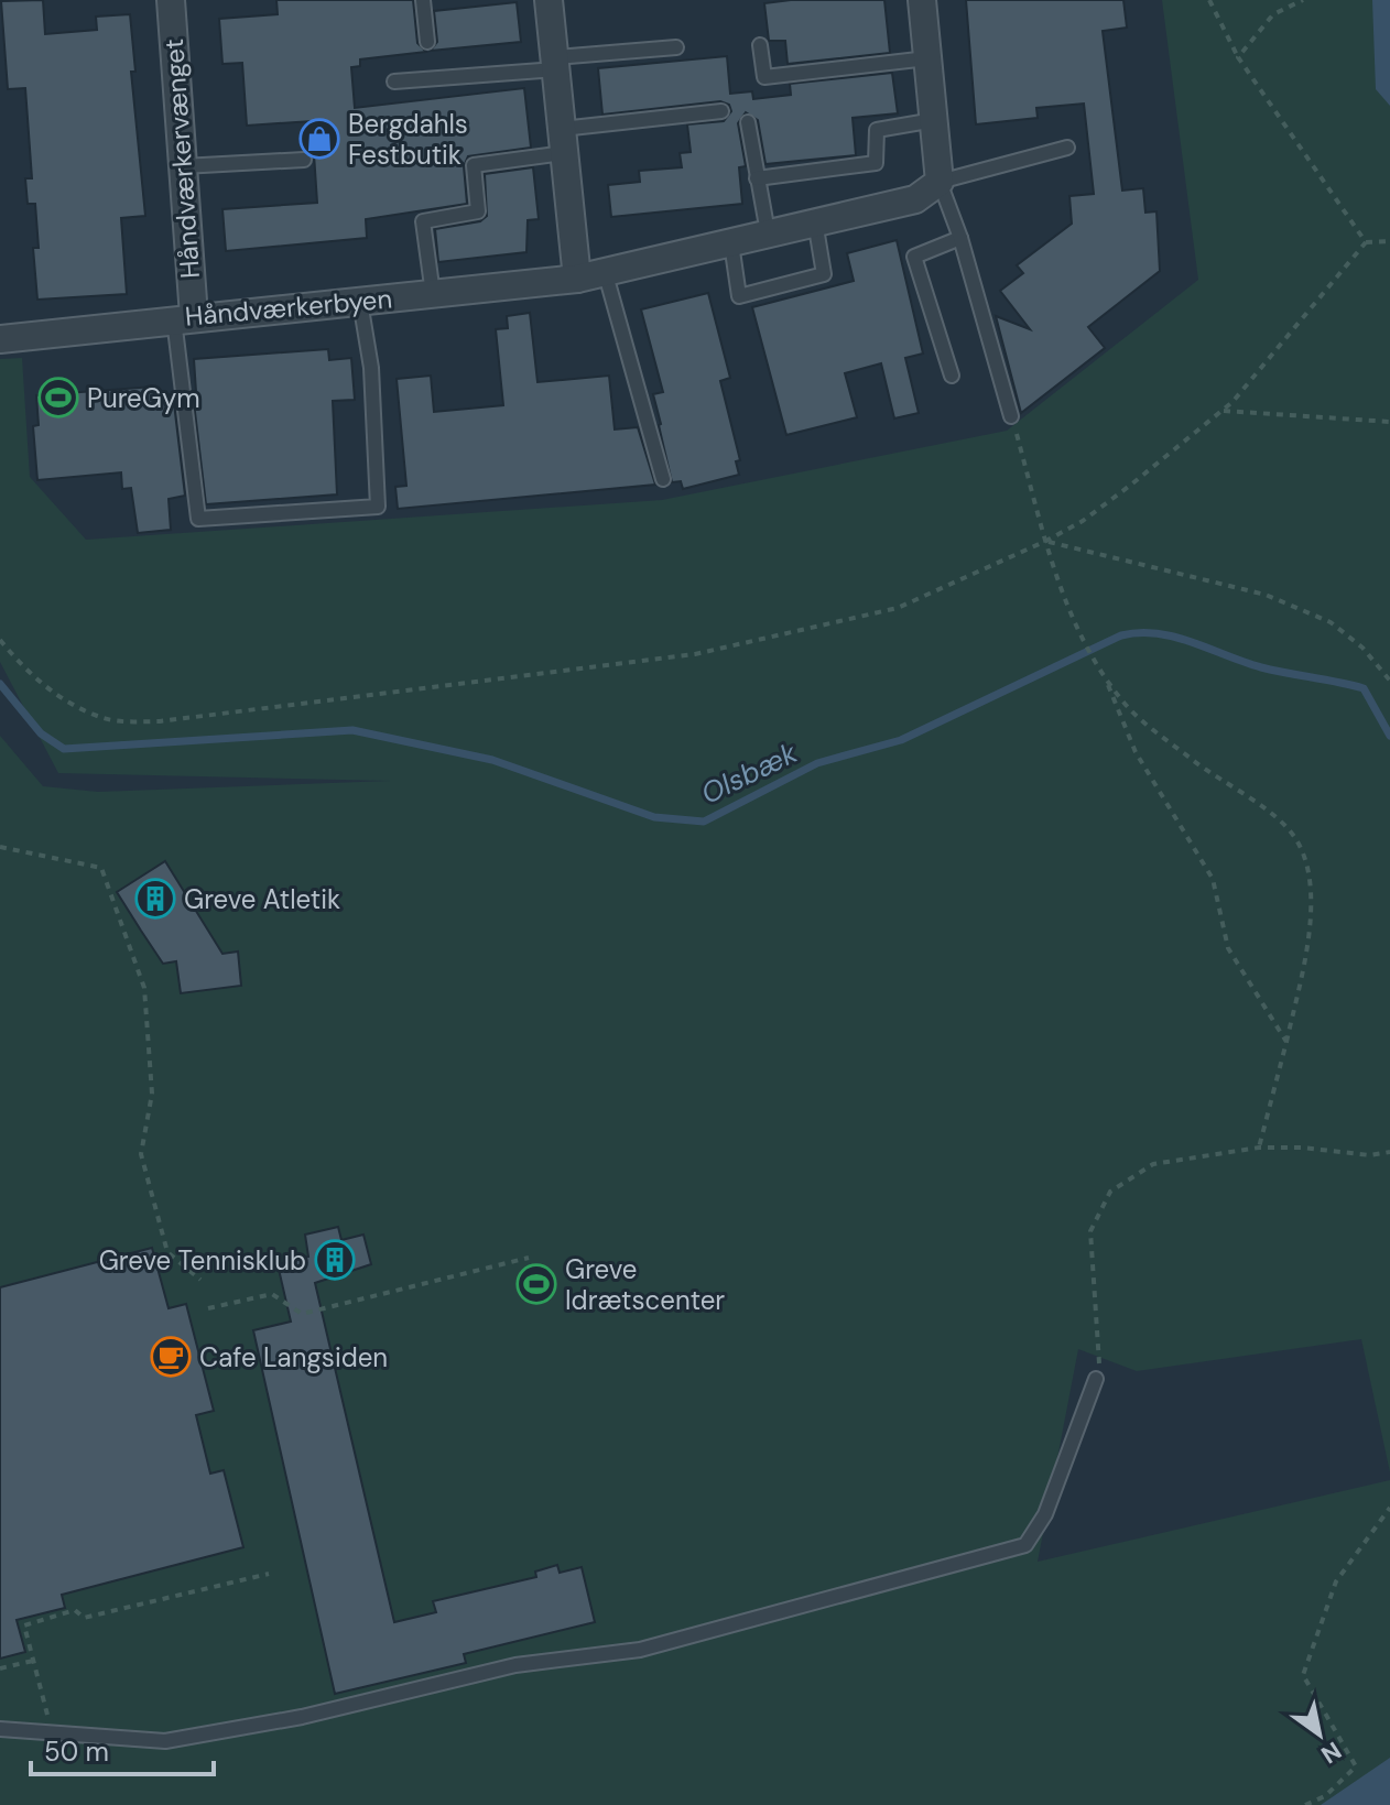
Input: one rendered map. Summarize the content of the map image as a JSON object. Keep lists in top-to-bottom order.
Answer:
{
  "streets": {
    "street": ["Håndværkervænget", "Håndværkerbyen"]
  },
  "crossings": [
    ["Håndværkervænget", "Håndværkerbyen"]
  ],
  "water": ["Olsbæk"],
  "places": {
    "shop": ["Bergdahls Festbutik"],
    "sports": ["PureGym", "Greve Idrætscenter"],
    "building": ["Greve Atletik", "Greve Tennisklub"],
    "cafe": ["Cafe Langsiden"]
  },
  "scale_bar": "50 m",
  "north": "bottom right"
}
